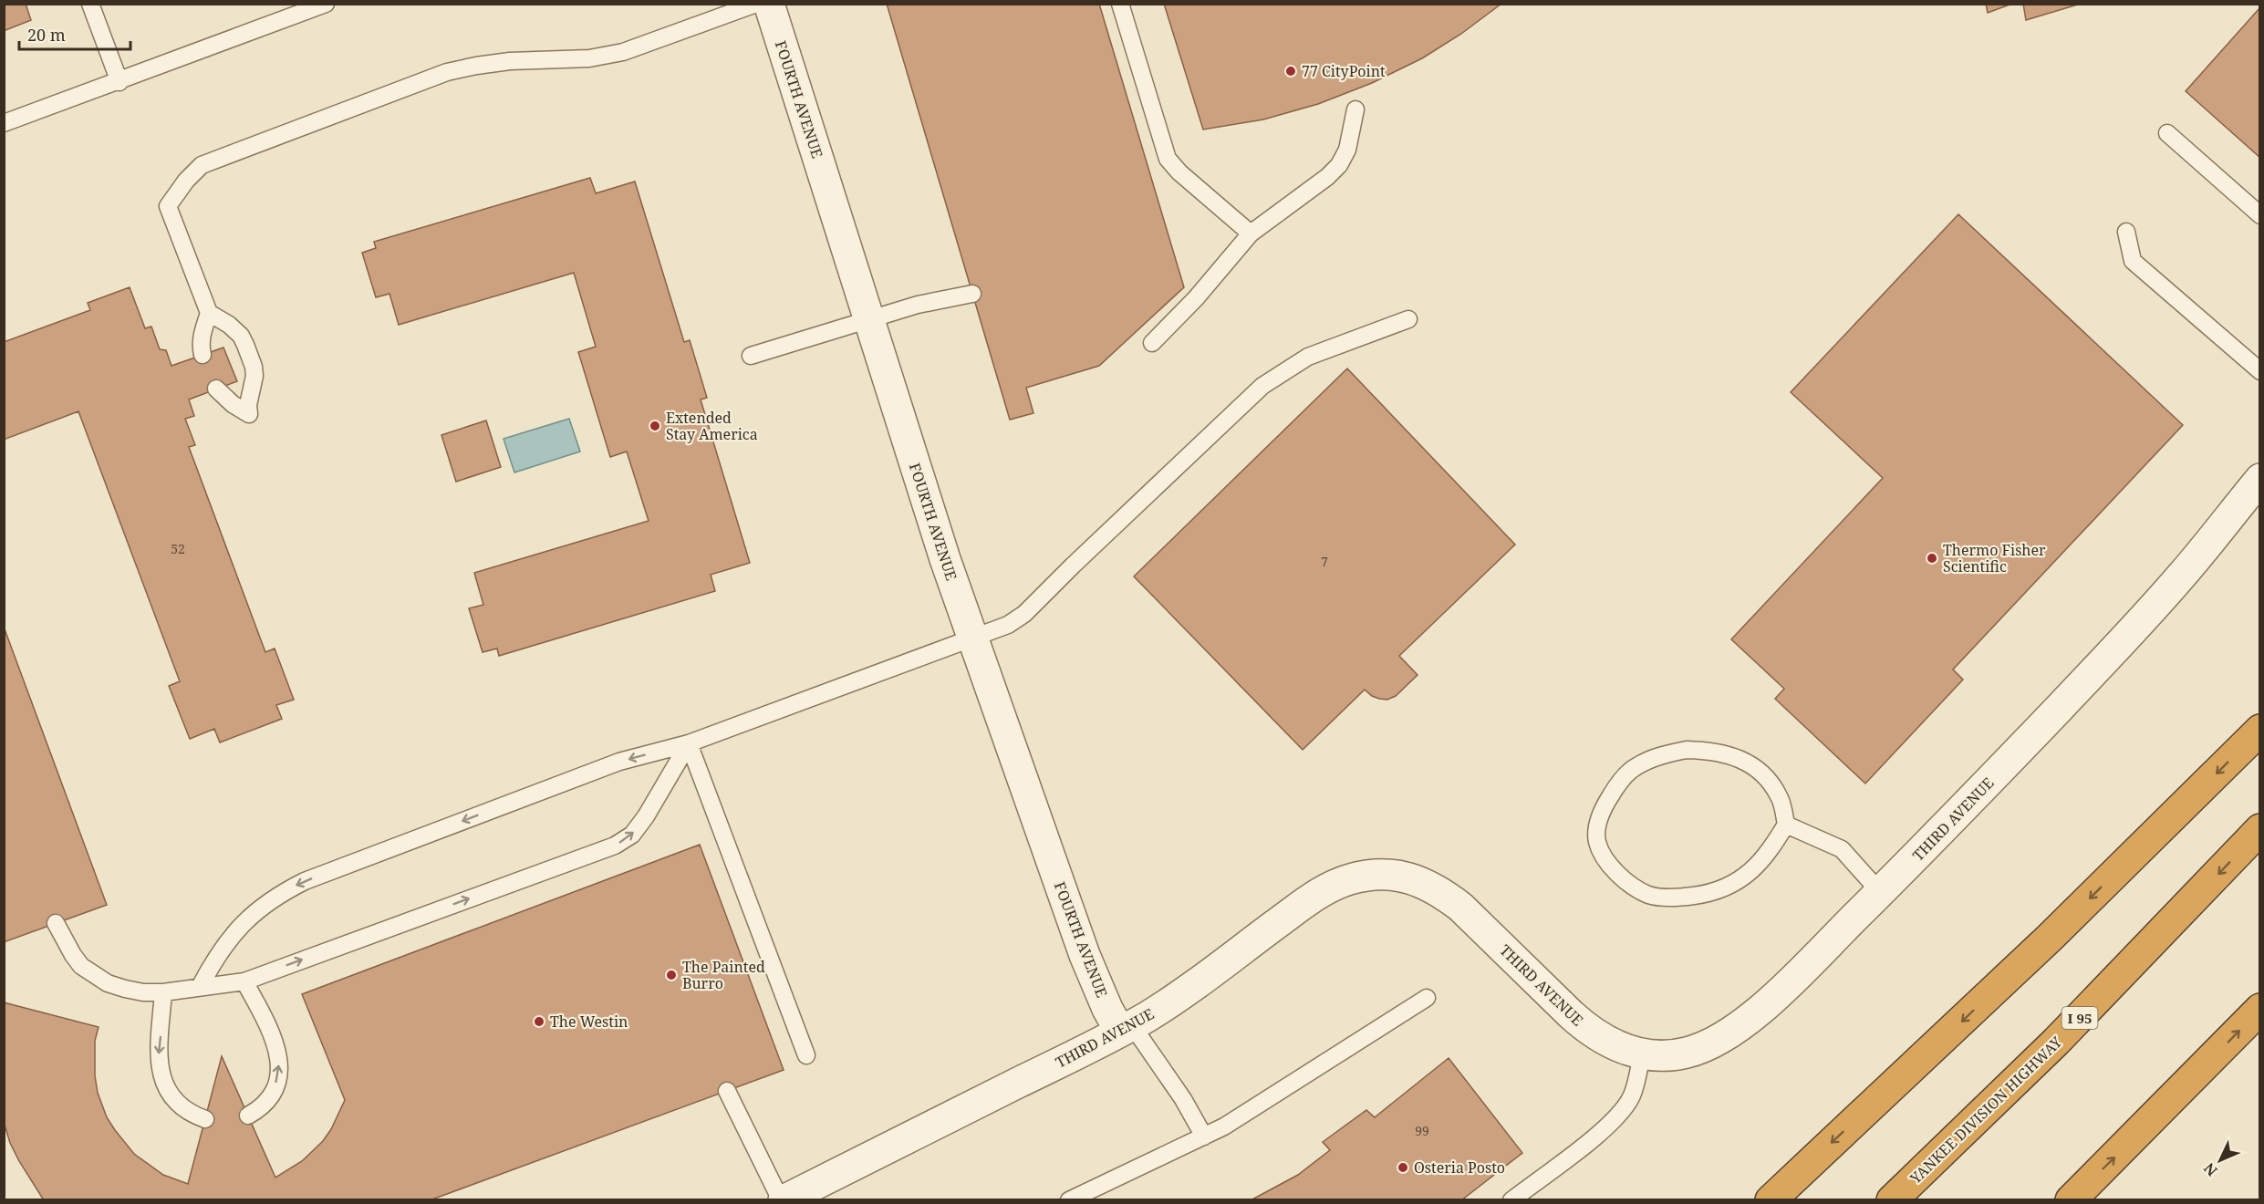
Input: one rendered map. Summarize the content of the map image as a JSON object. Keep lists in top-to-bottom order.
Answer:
{
  "streets": {
    "highway": ["I 95", "YANKEE DIVISION HIGHWAY"],
    "street": ["FOURTH AVENUE", "THIRD AVENUE"]
  },
  "crossings": [
    ["FOURTH AVENUE", "THIRD AVENUE"]
  ],
  "places": [
    "77 CityPoint",
    "Extended Stay America",
    "Thermo Fisher Scientific",
    "The Painted Burro",
    "The Westin",
    "Osteria Posto"
  ],
  "house_numbers": ["52", "7", "99"],
  "scale_bar": "20 m",
  "north": "bottom left"
}
